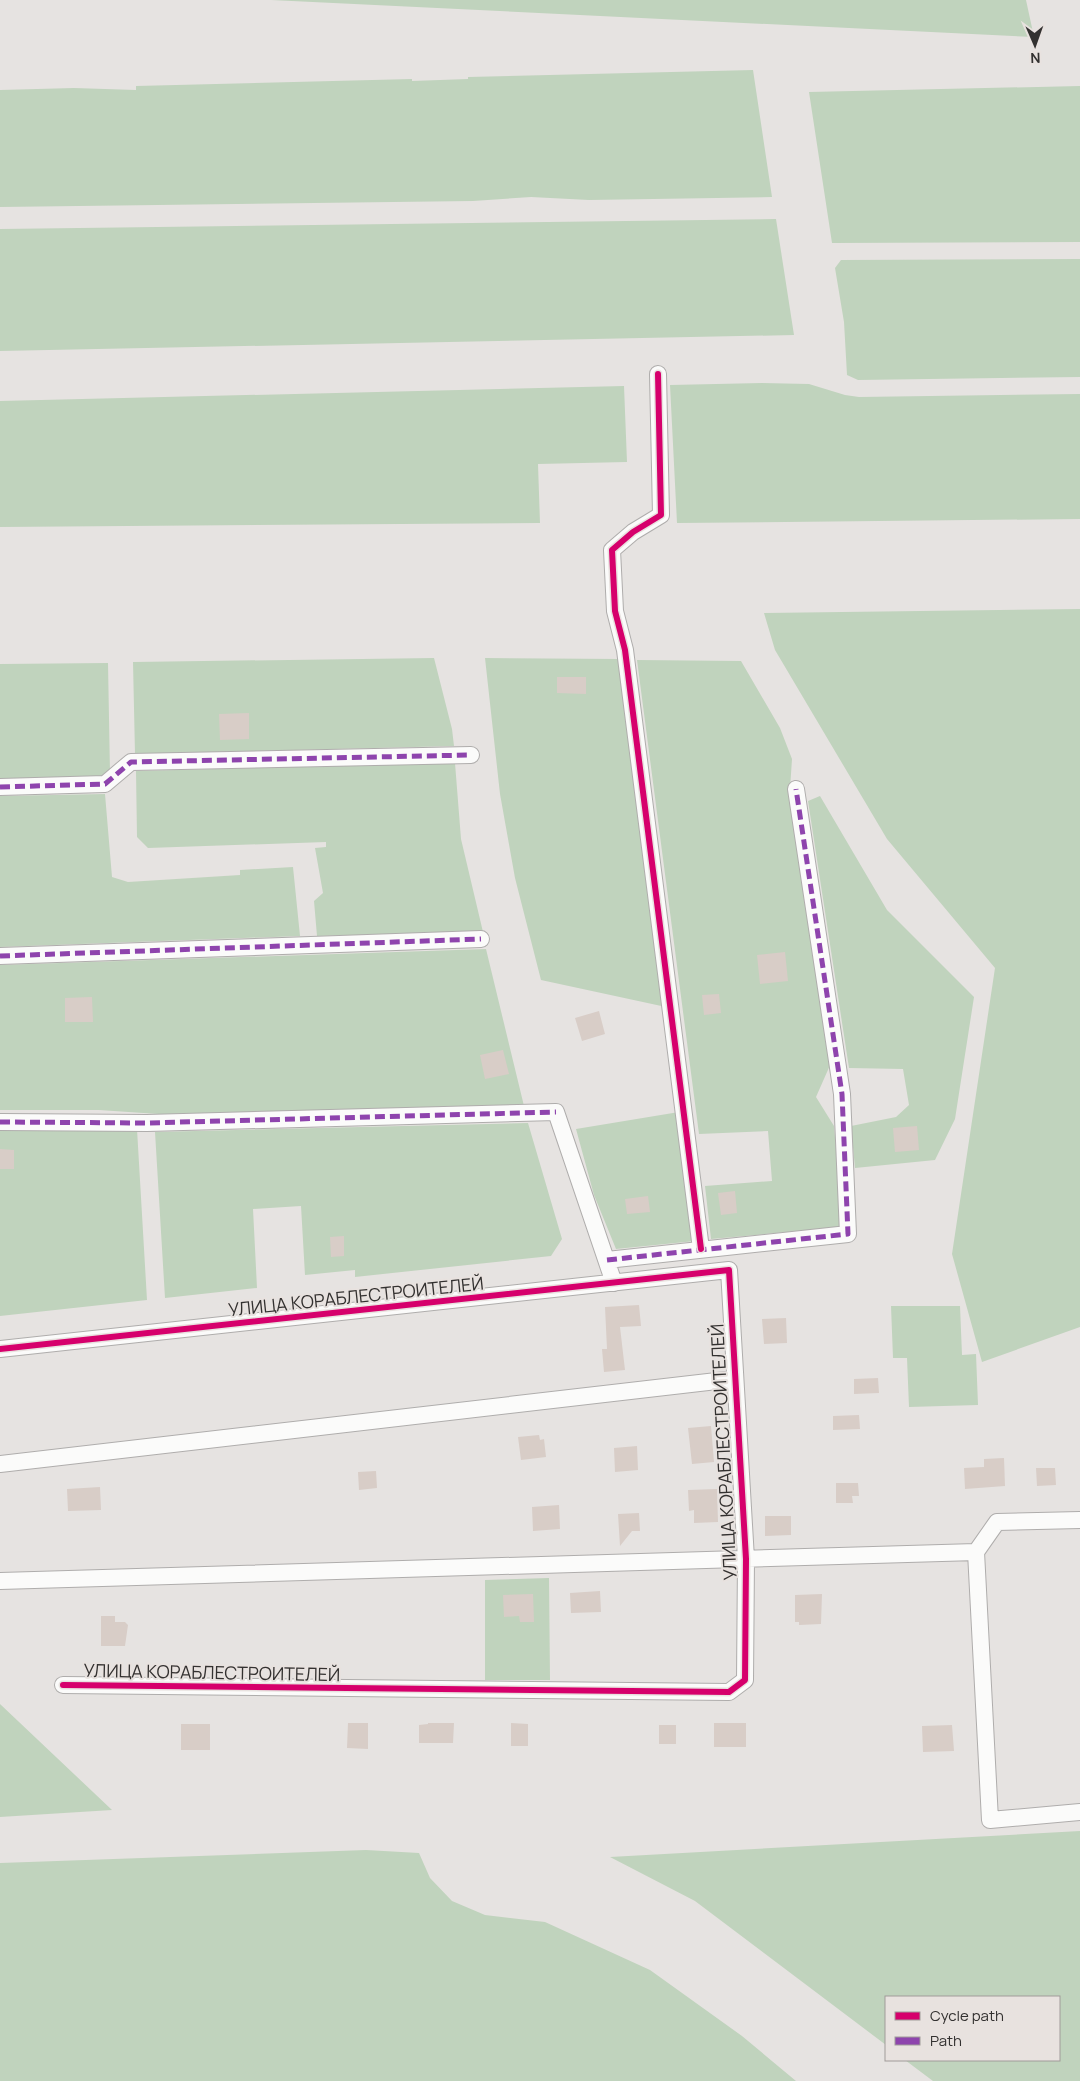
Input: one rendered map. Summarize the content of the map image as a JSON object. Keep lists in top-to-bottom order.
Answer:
{
  "streets": {
    "street": ["УЛИЦА КОРАБЛЕСТРОИТЕЛЕЙ"]
  },
  "legend": ["Cycle path", "Path"],
  "north": "bottom"
}
